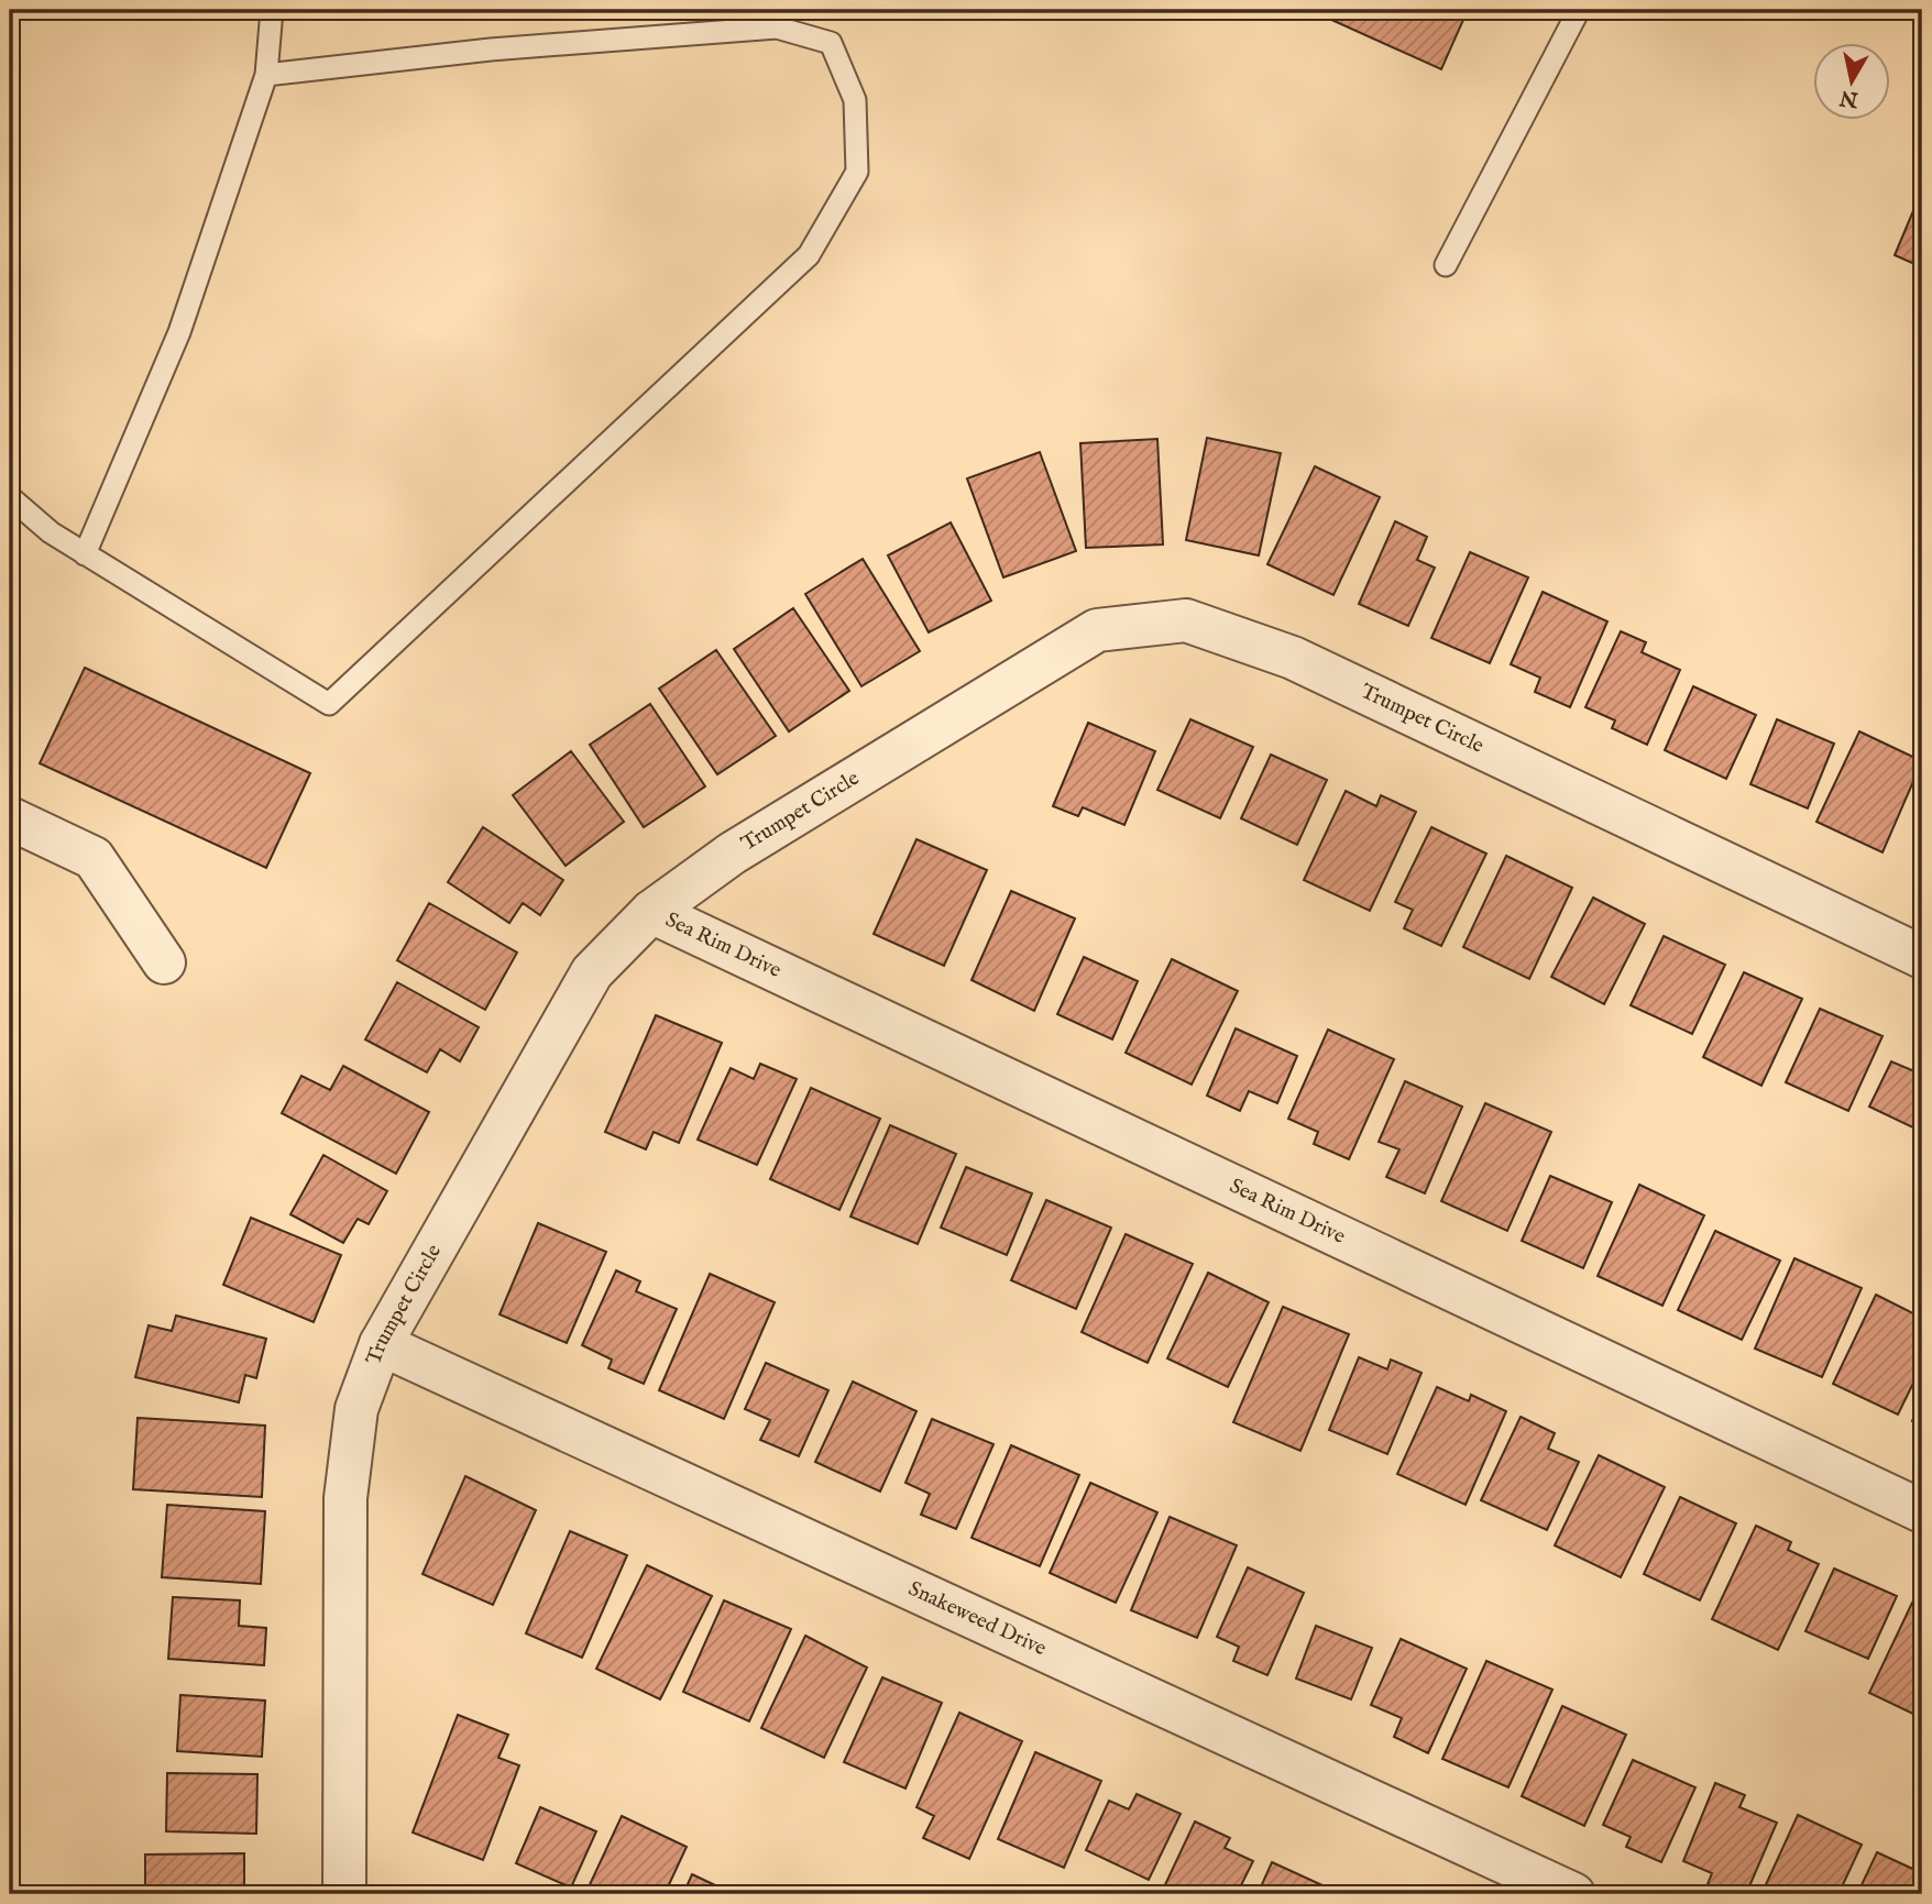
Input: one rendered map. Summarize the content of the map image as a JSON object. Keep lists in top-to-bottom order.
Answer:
{
  "streets": {
    "street": ["Trumpet Circle", "Sea Rim Drive", "Snakeweed Drive"]
  },
  "crossings": [
    ["Trumpet Circle", "Sea Rim Drive"],
    ["Trumpet Circle", "Snakeweed Drive"]
  ],
  "north": "bottom"
}
